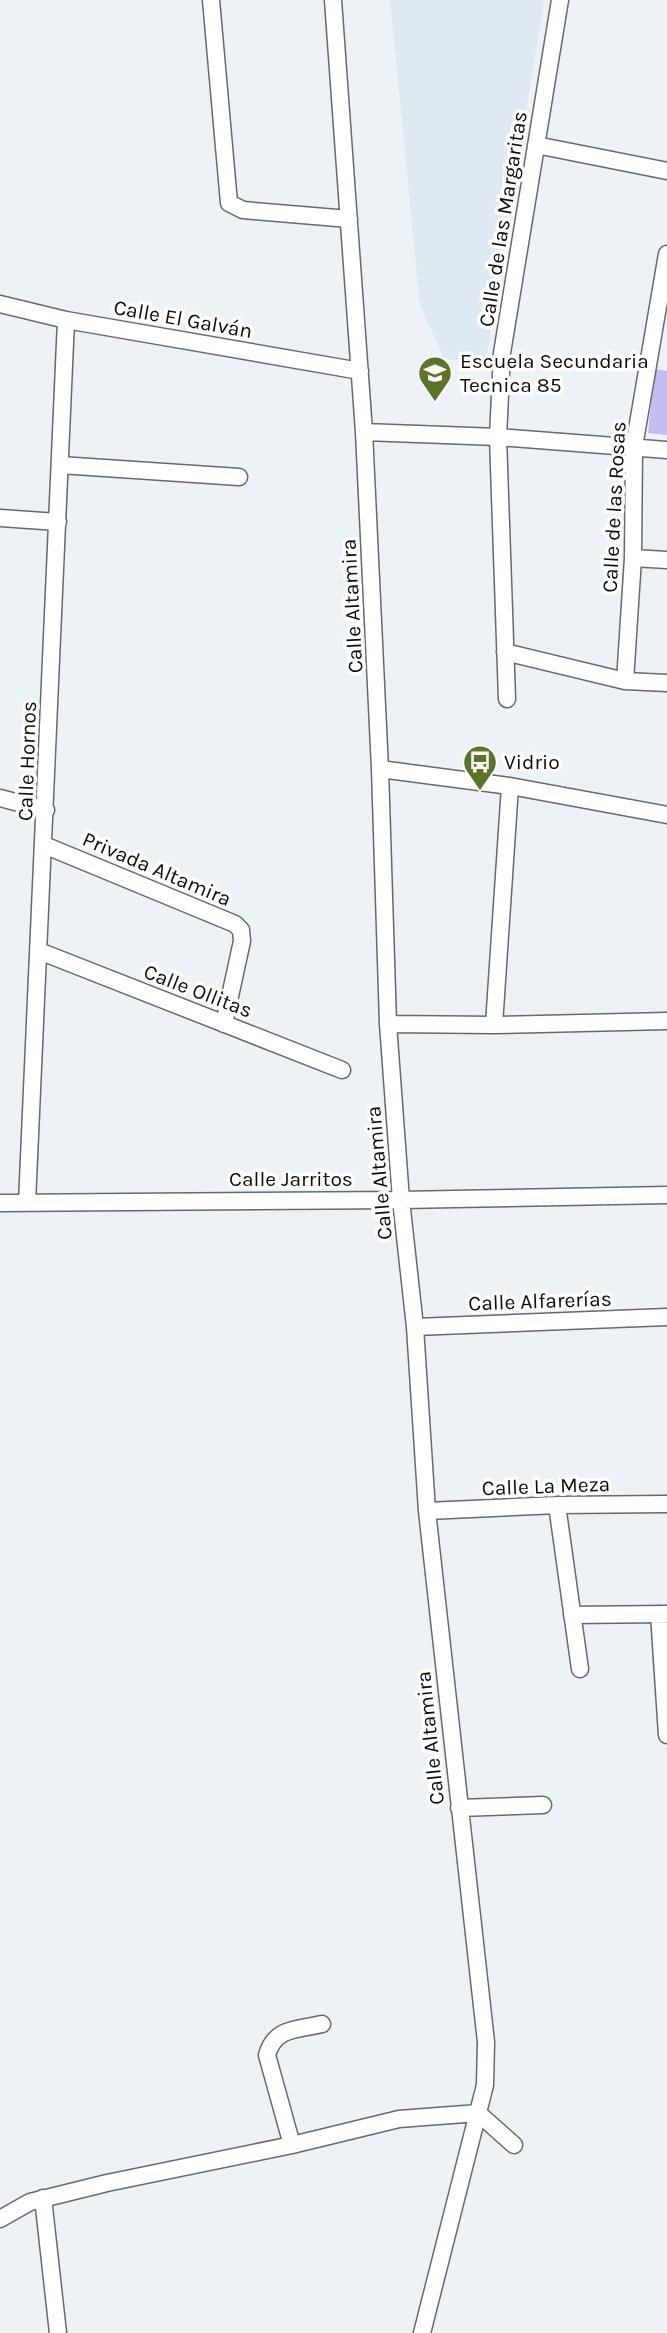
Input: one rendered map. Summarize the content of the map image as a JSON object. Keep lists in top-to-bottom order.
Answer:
{
  "streets": {
    "street": [
      "Calle de las Margaritas",
      "Calle El Galván",
      "Calle de las Rosas",
      "Calle Altamira",
      "Calle Hornos",
      "Privada Altamira",
      "Calle Ollitas",
      "Calle Jarritos",
      "Calle Alfarerías",
      "Calle La Meza"
    ]
  },
  "crossings": [
    ["Calle El Galván", "Calle Altamira"],
    ["Calle El Galván", "Calle Hornos"],
    ["Calle Altamira", "Calle Jarritos"],
    ["Calle Altamira", "Calle Alfarerías"],
    ["Calle Altamira", "Calle La Meza"],
    ["Calle Hornos", "Privada Altamira"],
    ["Calle Hornos", "Calle Ollitas"],
    ["Calle Hornos", "Calle Jarritos"],
    ["Privada Altamira", "Calle Ollitas"]
  ],
  "places": {
    "school or university": ["Escuela Secundaria Tecnica 85"],
    "bus stop": ["Vidrio"]
  }
}
